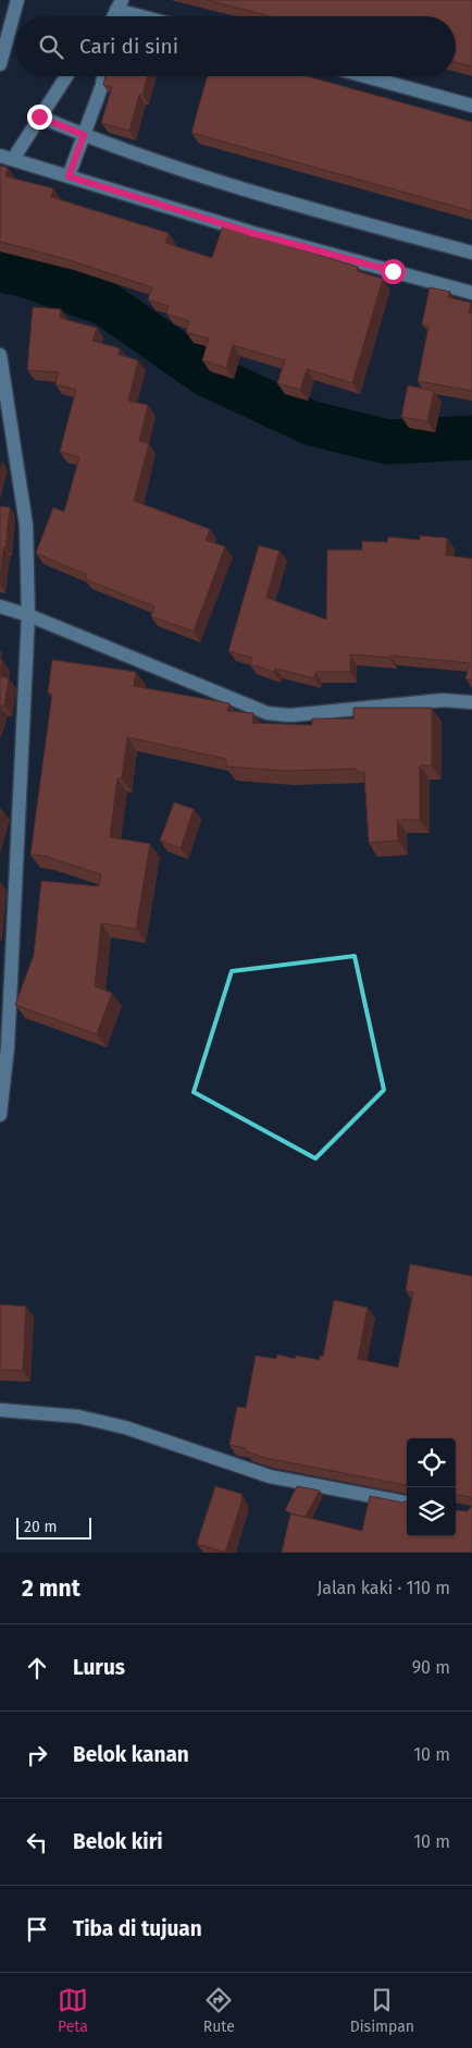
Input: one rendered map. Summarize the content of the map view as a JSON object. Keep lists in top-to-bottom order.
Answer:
{
  "scale_bar": "20 m",
  "page": {
    "search": "Cari di sini",
    "scale": "20 m",
    "heading": ["2 mnt", "Jalan kaki · 110 m"],
    "list": [
      ["Lurus", "90 m"],
      ["Belok kanan", "10 m"],
      ["Belok kiri", "10 m"],
      "Tiba di tujuan"
    ],
    "nav": ["Peta", "Rute", "Disimpan"]
  }
}
